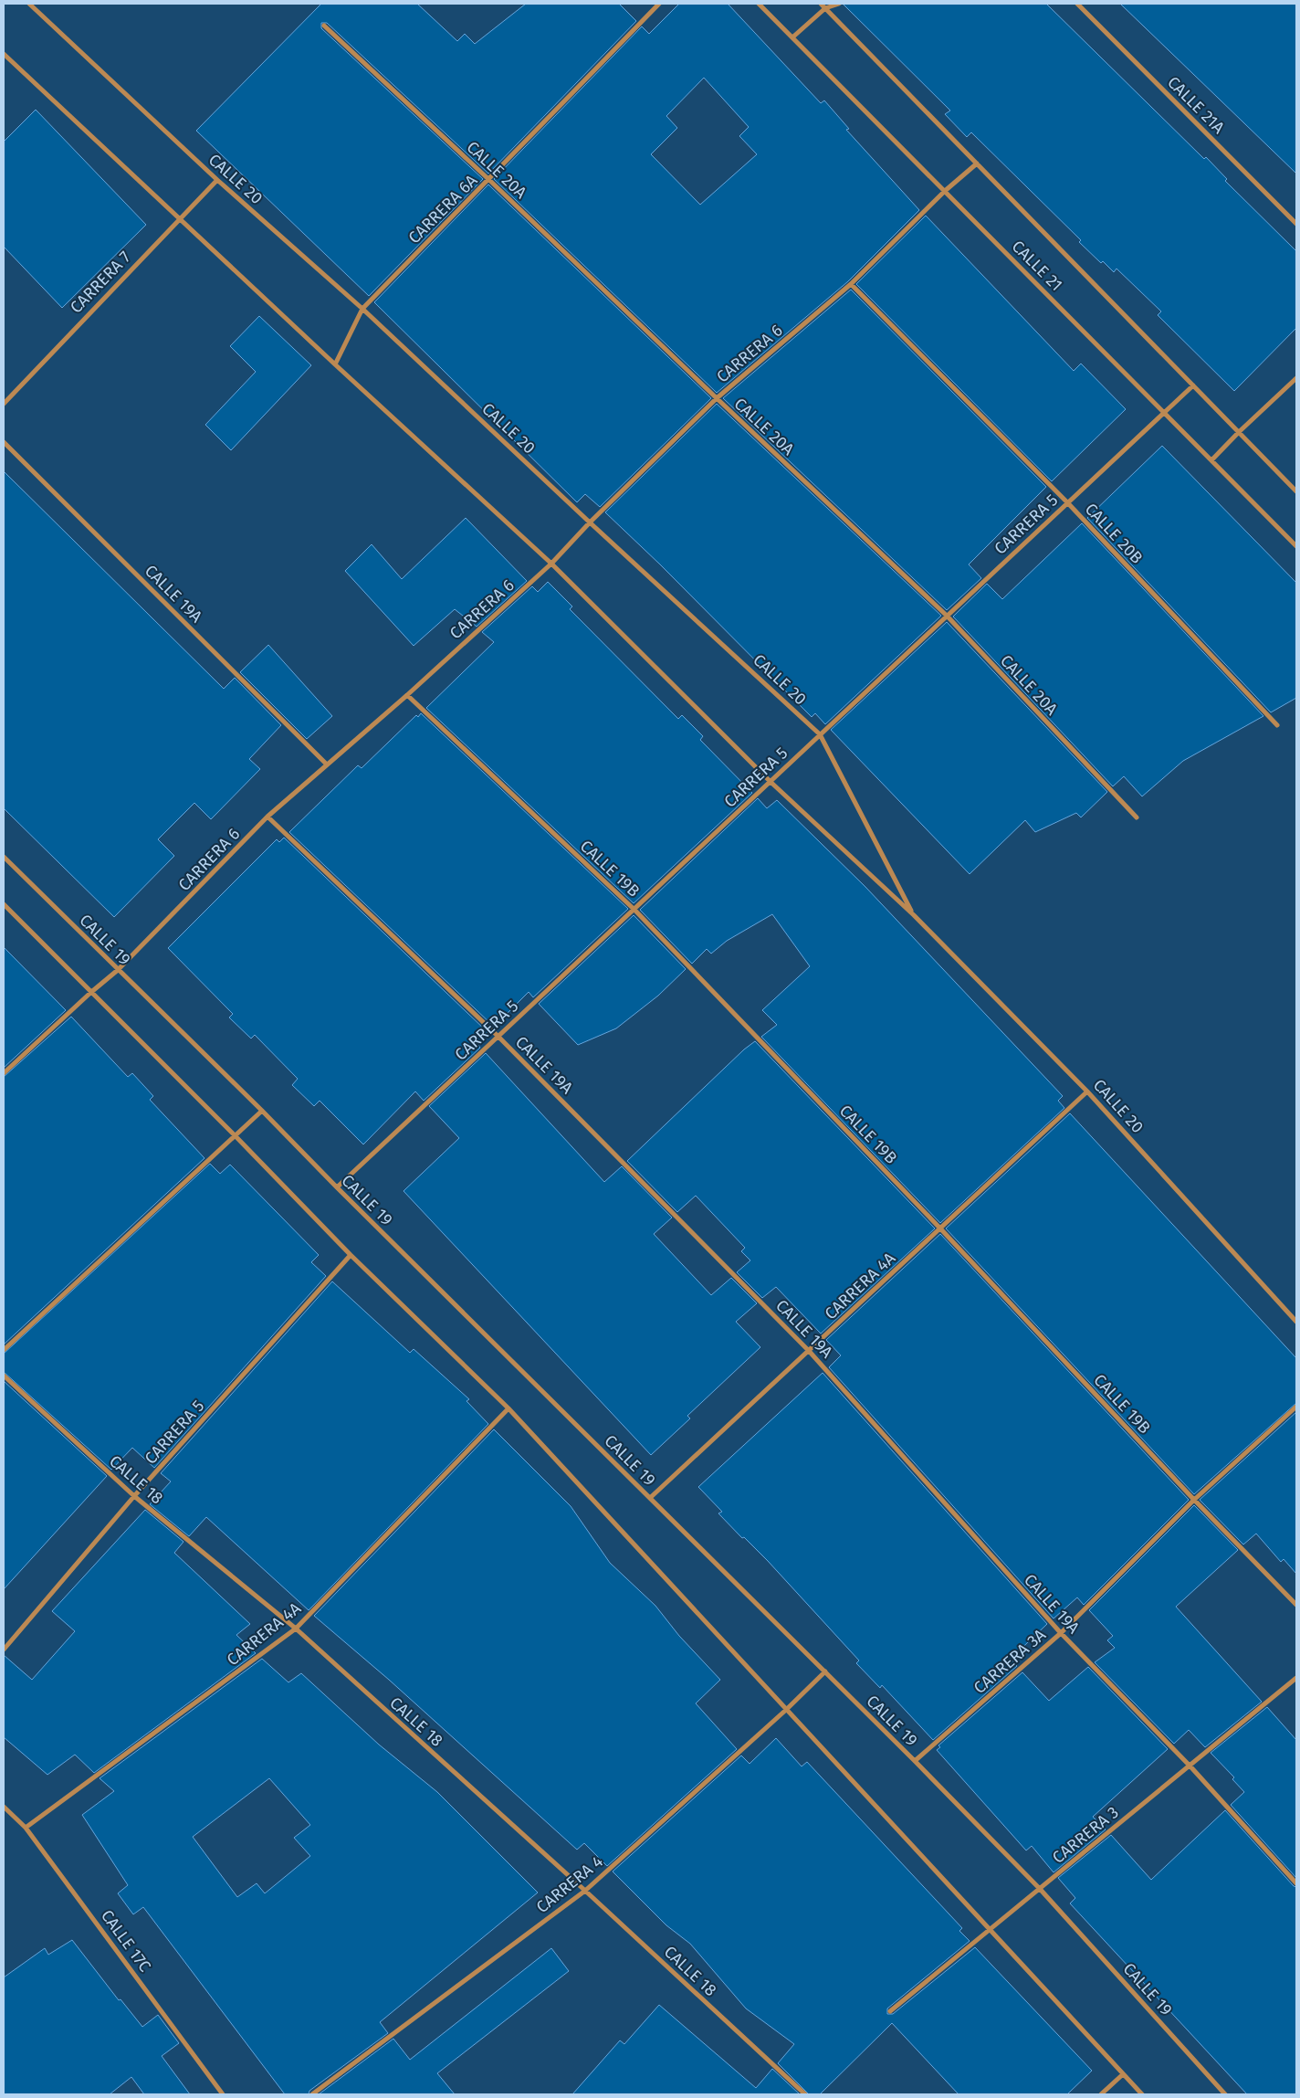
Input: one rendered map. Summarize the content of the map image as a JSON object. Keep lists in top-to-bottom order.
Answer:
{
  "streets": {
    "street": [
      "CALLE 21A",
      "CALLE 20A",
      "CALLE 20",
      "CARRERA 6A",
      "CALLE 21",
      "CARRERA 7",
      "CARRERA 6",
      "CARRERA 5",
      "CALLE 20B",
      "CALLE 19A",
      "CALLE 19B",
      "CALLE 19",
      "CARRERA 4A",
      "CALLE 18",
      "CARRERA 3A",
      "CARRERA 3",
      "CARRERA 4",
      "CALLE 17C"
    ]
  },
  "crossings": [
    ["CALLE 20A", "CARRERA 6A"],
    ["CALLE 20A", "CARRERA 6"],
    ["CALLE 20A", "CARRERA 5"],
    ["CALLE 20", "CARRERA 6A"],
    ["CALLE 20", "CARRERA 7"],
    ["CALLE 20", "CARRERA 6"],
    ["CALLE 20", "CARRERA 5"],
    ["CALLE 20", "CARRERA 4A"],
    ["CALLE 21", "CARRERA 6"],
    ["CALLE 21", "CARRERA 5"],
    ["CARRERA 6", "CALLE 20B"],
    ["CARRERA 6", "CALLE 19A"],
    ["CARRERA 6", "CALLE 19B"],
    ["CARRERA 6", "CALLE 19"],
    ["CARRERA 5", "CALLE 20B"],
    ["CARRERA 5", "CALLE 19A"],
    ["CARRERA 5", "CALLE 19B"],
    ["CARRERA 5", "CALLE 19"],
    ["CARRERA 5", "CALLE 18"],
    ["CALLE 19A", "CARRERA 4A"],
    ["CALLE 19A", "CARRERA 3A"],
    ["CALLE 19A", "CARRERA 3"],
    ["CALLE 19B", "CARRERA 4A"],
    ["CALLE 19B", "CARRERA 3A"],
    ["CALLE 19", "CARRERA 4A"],
    ["CALLE 19", "CARRERA 3A"],
    ["CALLE 19", "CARRERA 3"],
    ["CALLE 19", "CARRERA 4"],
    ["CARRERA 4A", "CALLE 18"],
    ["CARRERA 4A", "CALLE 17C"],
    ["CALLE 18", "CARRERA 4"]
  ]
}
